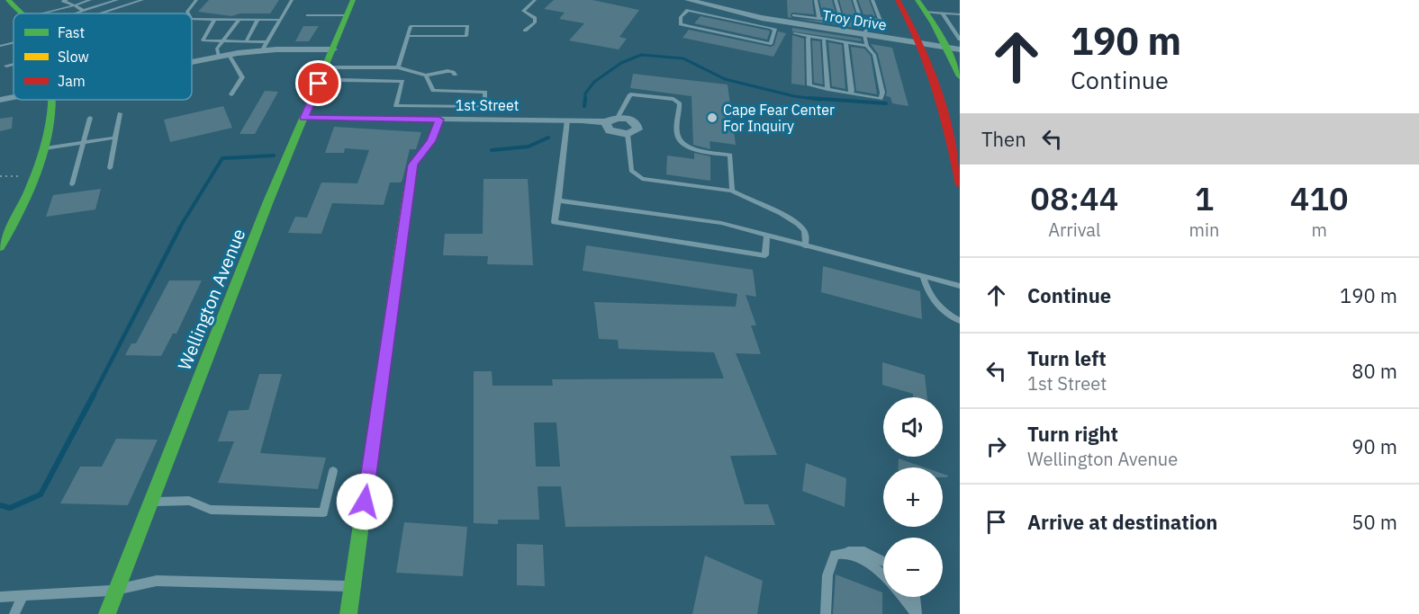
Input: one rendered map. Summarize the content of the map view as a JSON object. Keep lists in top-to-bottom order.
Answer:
{
  "streets": {
    "street": ["Troy Drive", "1st Street", "Wellington Avenue"]
  },
  "crossings": [
    ["1st Street", "Wellington Avenue"]
  ],
  "places": ["Cape Fear Center For Inquiry"],
  "legend": ["Fast", "Slow", "Jam"],
  "page": {
    "turn": ["190 m", "Continue"],
    "then": "Then",
    "eta": [
      "08:44",
      "Arrival",
      "1",
      "min",
      "410",
      "m"
    ],
    "list": [
      {
        "name": "Continue",
        "value": "190 m"
      },
      {
        "name": "Turn left",
        "note": "1st Street",
        "value": "80 m"
      },
      {
        "name": "Turn right",
        "note": "Wellington Avenue",
        "value": "90 m"
      },
      {
        "name": "Arrive at destination",
        "value": "50 m"
      }
    ],
    "map_buttons": ["+", "−"]
  }
}
